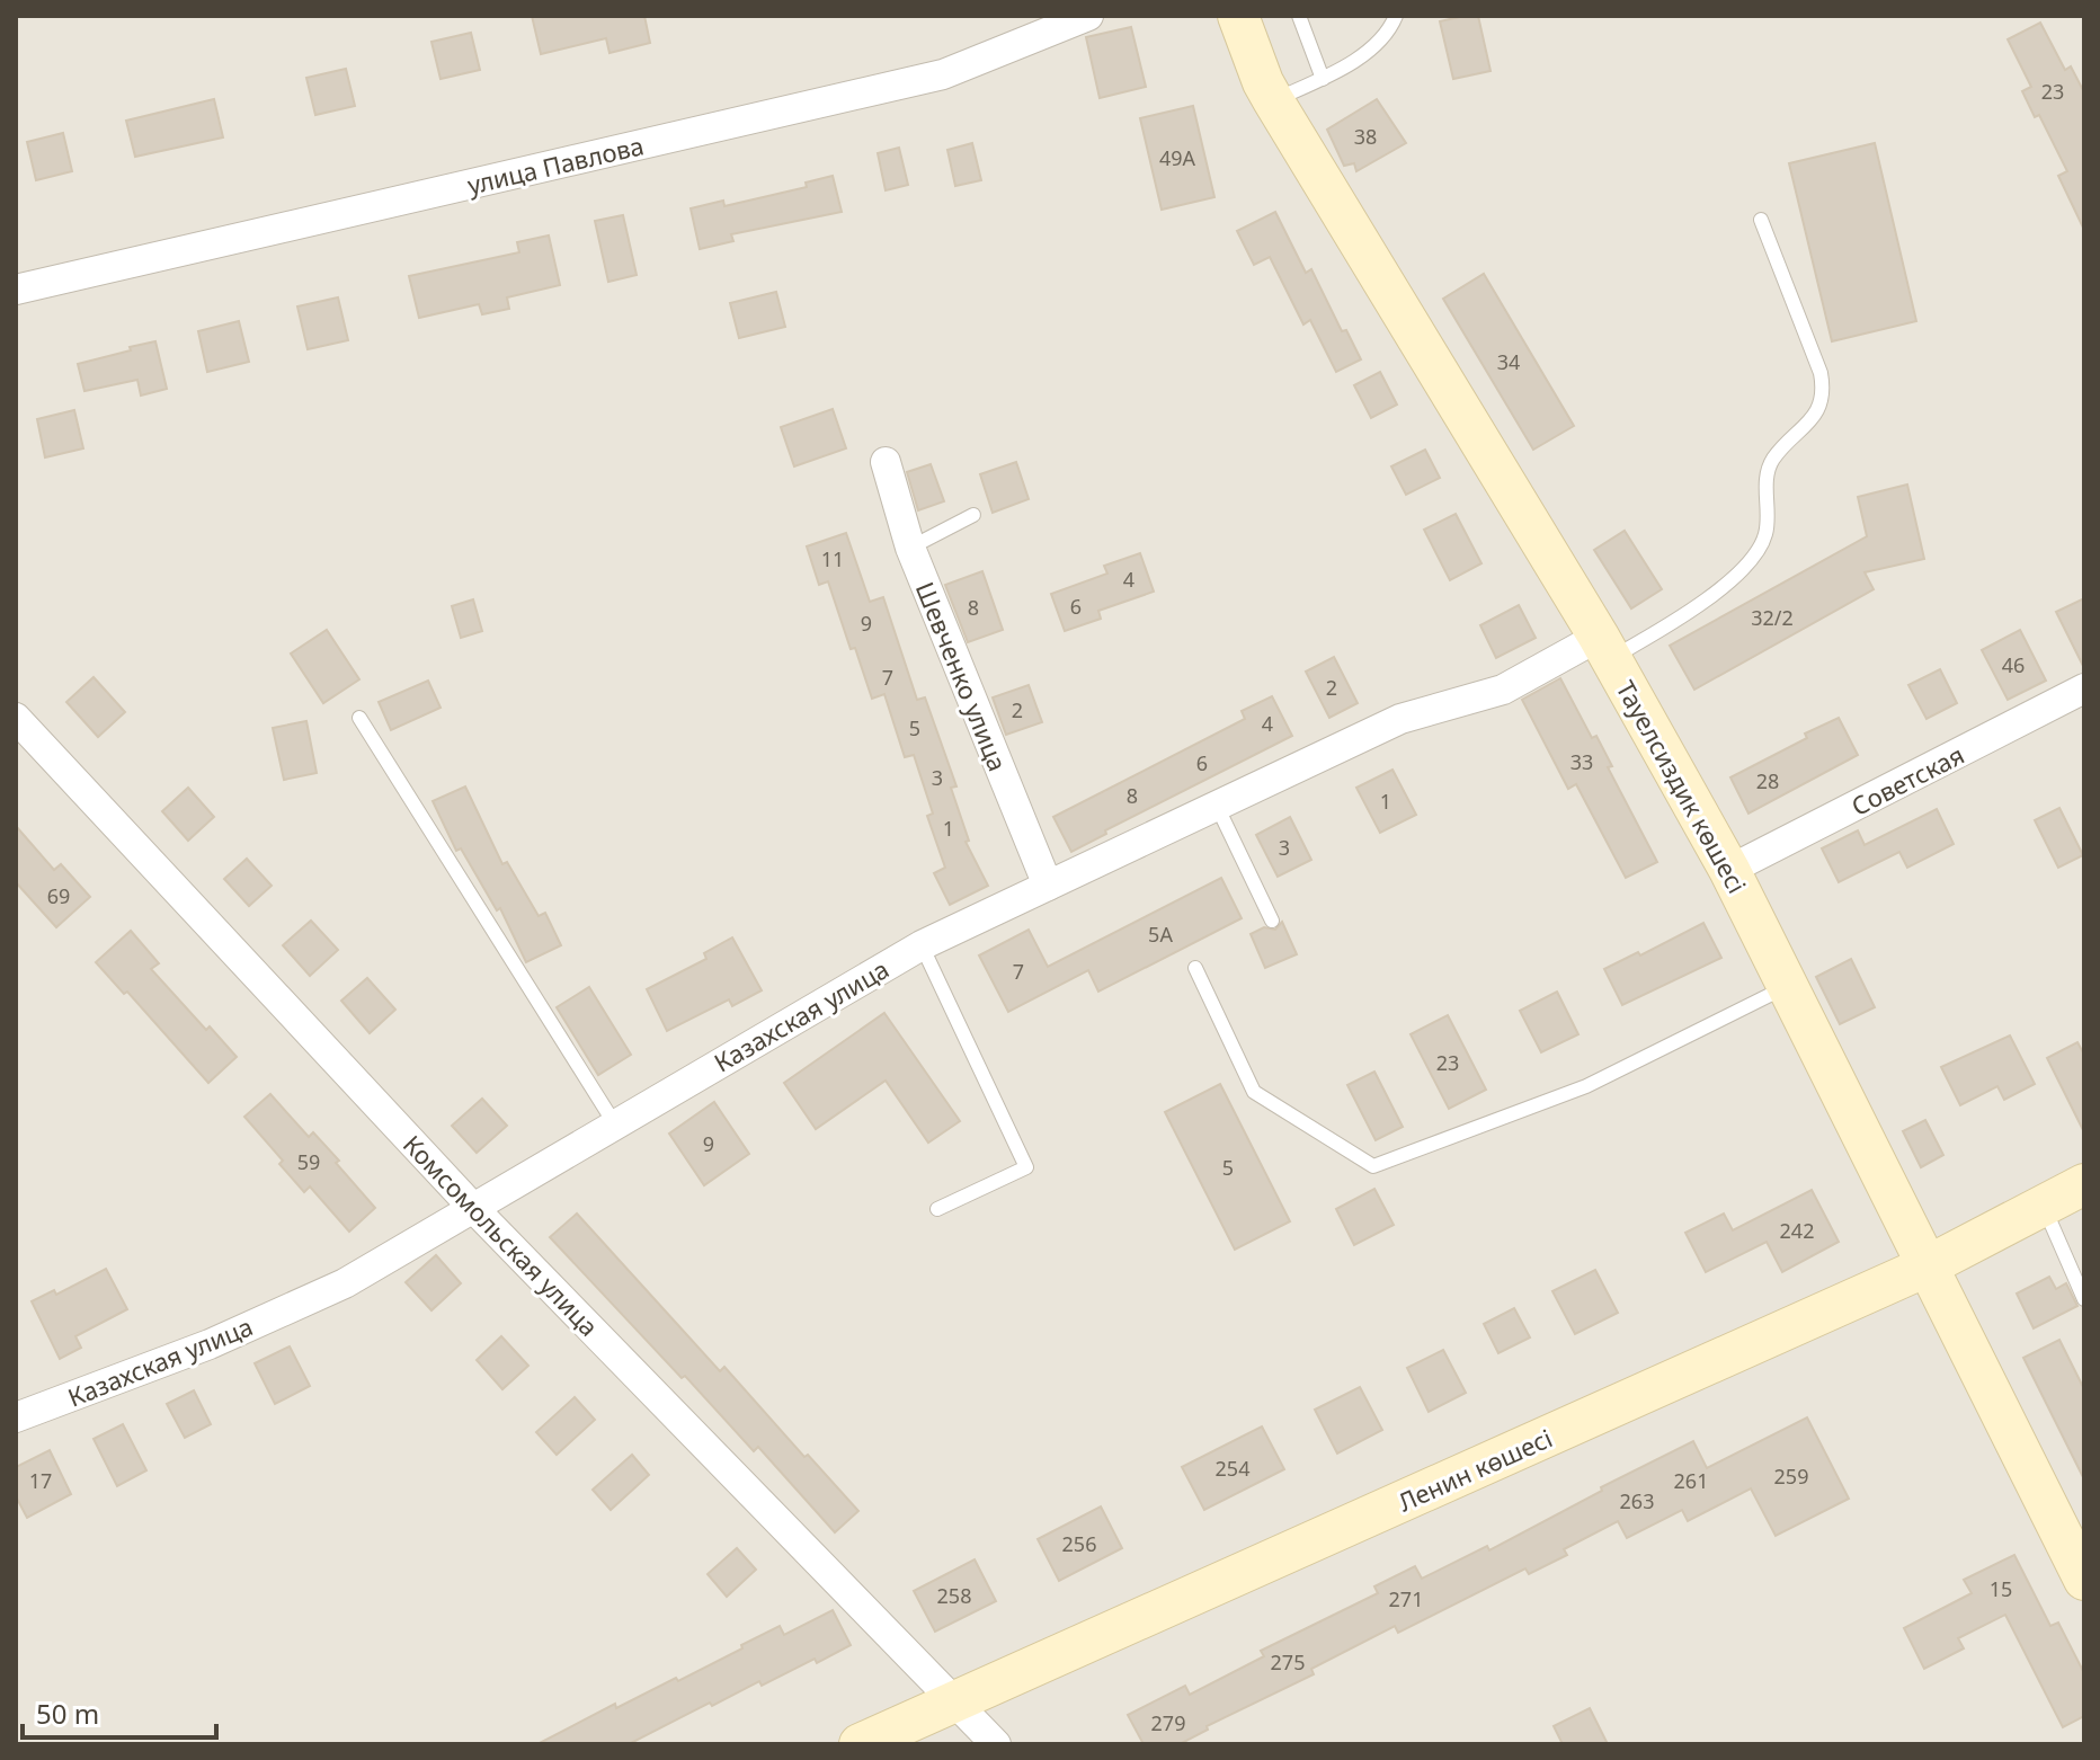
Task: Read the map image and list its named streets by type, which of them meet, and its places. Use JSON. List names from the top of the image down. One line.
{"streets":{"street":["улица Павлова","Шевченко улица","Советская","Тауелсиздик көшесі","Казахская улица","Комсомольская улица","Ленин көшесі"]},"crossings":[["Шевченко улица","Казахская улица"],["Советская","Тауелсиздик көшесі"],["Тауелсиздик көшесі","Казахская улица"],["Тауелсиздик көшесі","Ленин көшесі"],["Казахская улица","Комсомольская улица"],["Комсомольская улица","Ленин көшесі"]],"house_numbers":["23","38","49А","34","11","4","6","8","32/2","9","46","7","2","2","4","5","33","6","3","28","8","1","1","3","69","5А","7","23","9","59","5","242","254","259","17","261","263","256","15","258","271","275","279"],"scale_bar":"50 m"}
